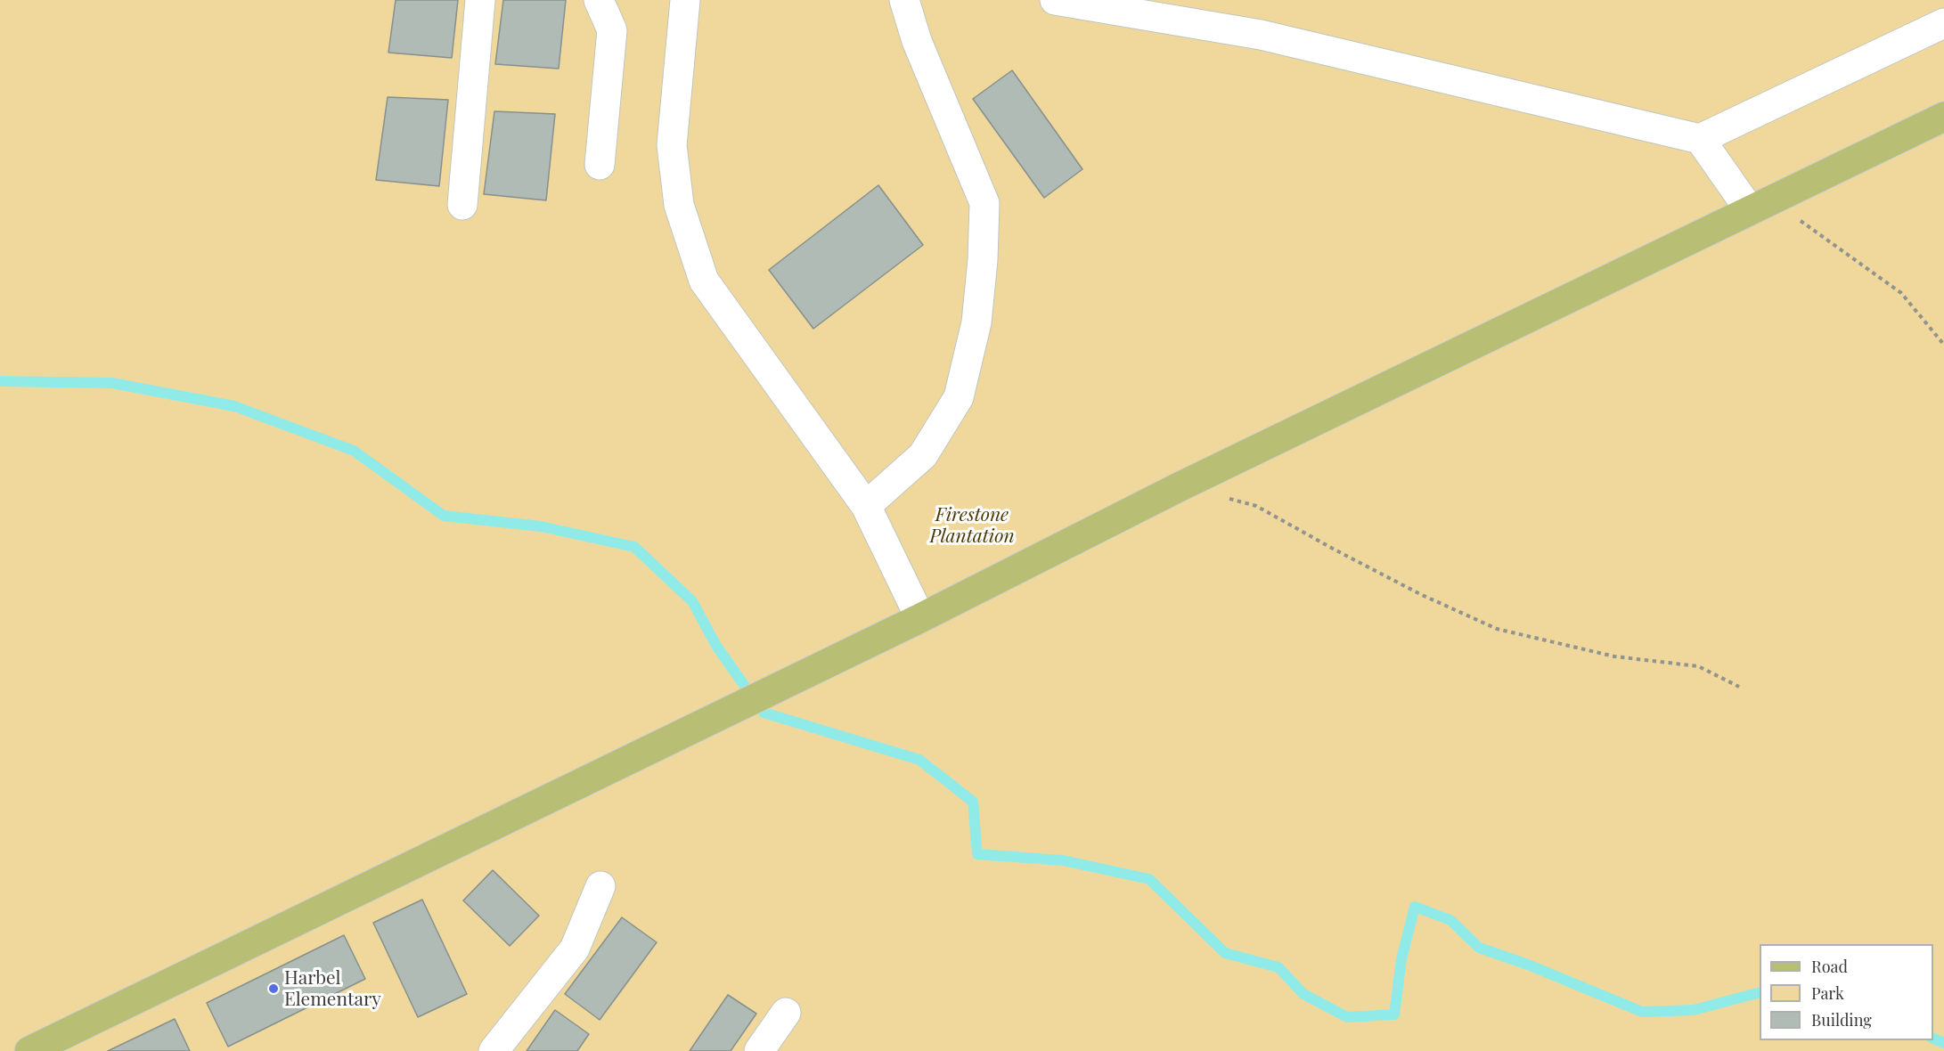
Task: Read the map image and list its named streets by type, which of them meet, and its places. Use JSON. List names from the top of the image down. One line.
{"parks":["Firestone Plantation"],"places":["Harbel Elementary"],"legend":["Road","Park","Building"]}
